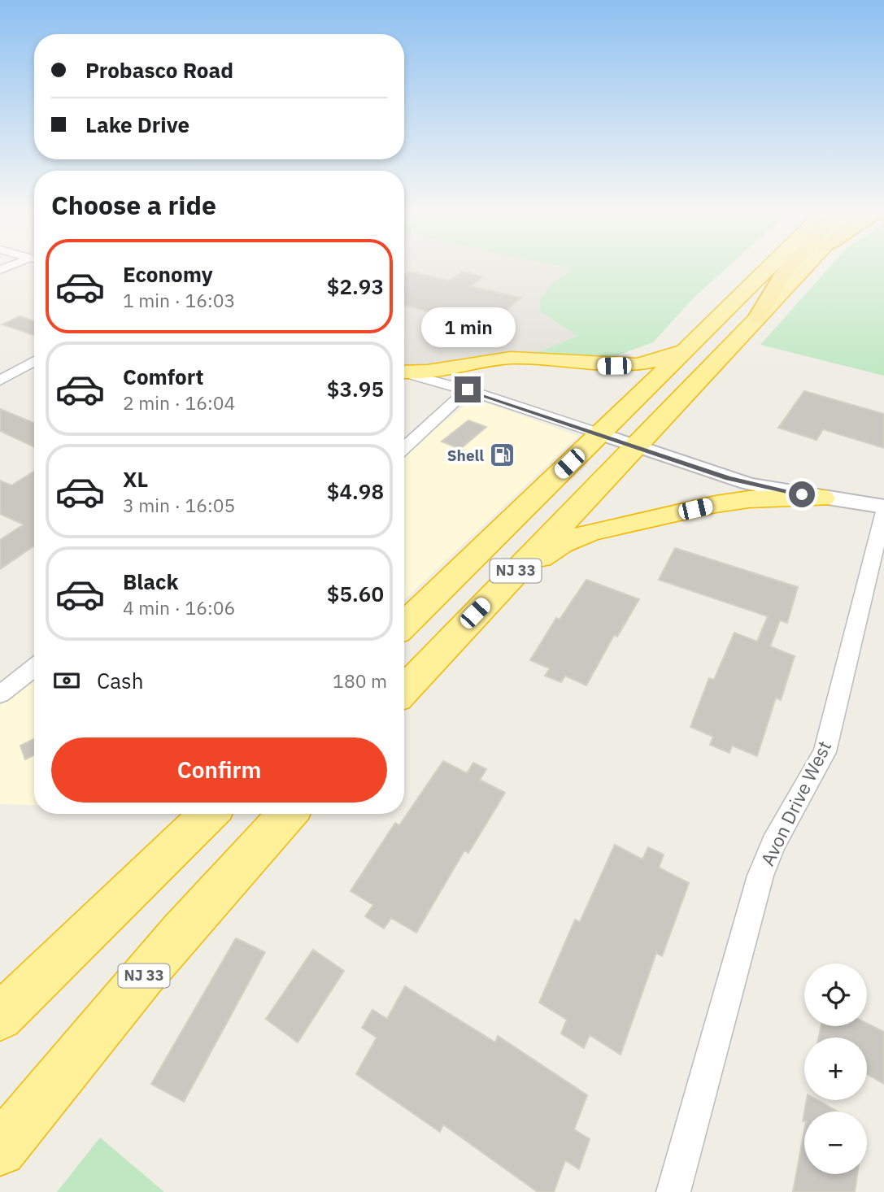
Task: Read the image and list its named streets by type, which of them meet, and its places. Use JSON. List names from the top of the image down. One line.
{"streets":{"highway":["NJ 33"],"street":["Avon Drive West"]},"places":{"fuel station":["Shell"]},"page":{"banner":["Probasco Road","Lake Drive"],"heading":"Choose a ride","list":[{"name":"Economy","note":"1 min · 16:03","value":"$2.93"},{"name":"Comfort","note":"2 min · 16:04","value":"$3.95"},{"name":"XL","note":"3 min · 16:05","value":"$4.98"},{"name":"Black","note":"4 min · 16:06","value":"$5.60"}],"bubble":"1 min","pay":["Cash","180 m"],"buttons":"Confirm","map_buttons":["+","−"]}}
